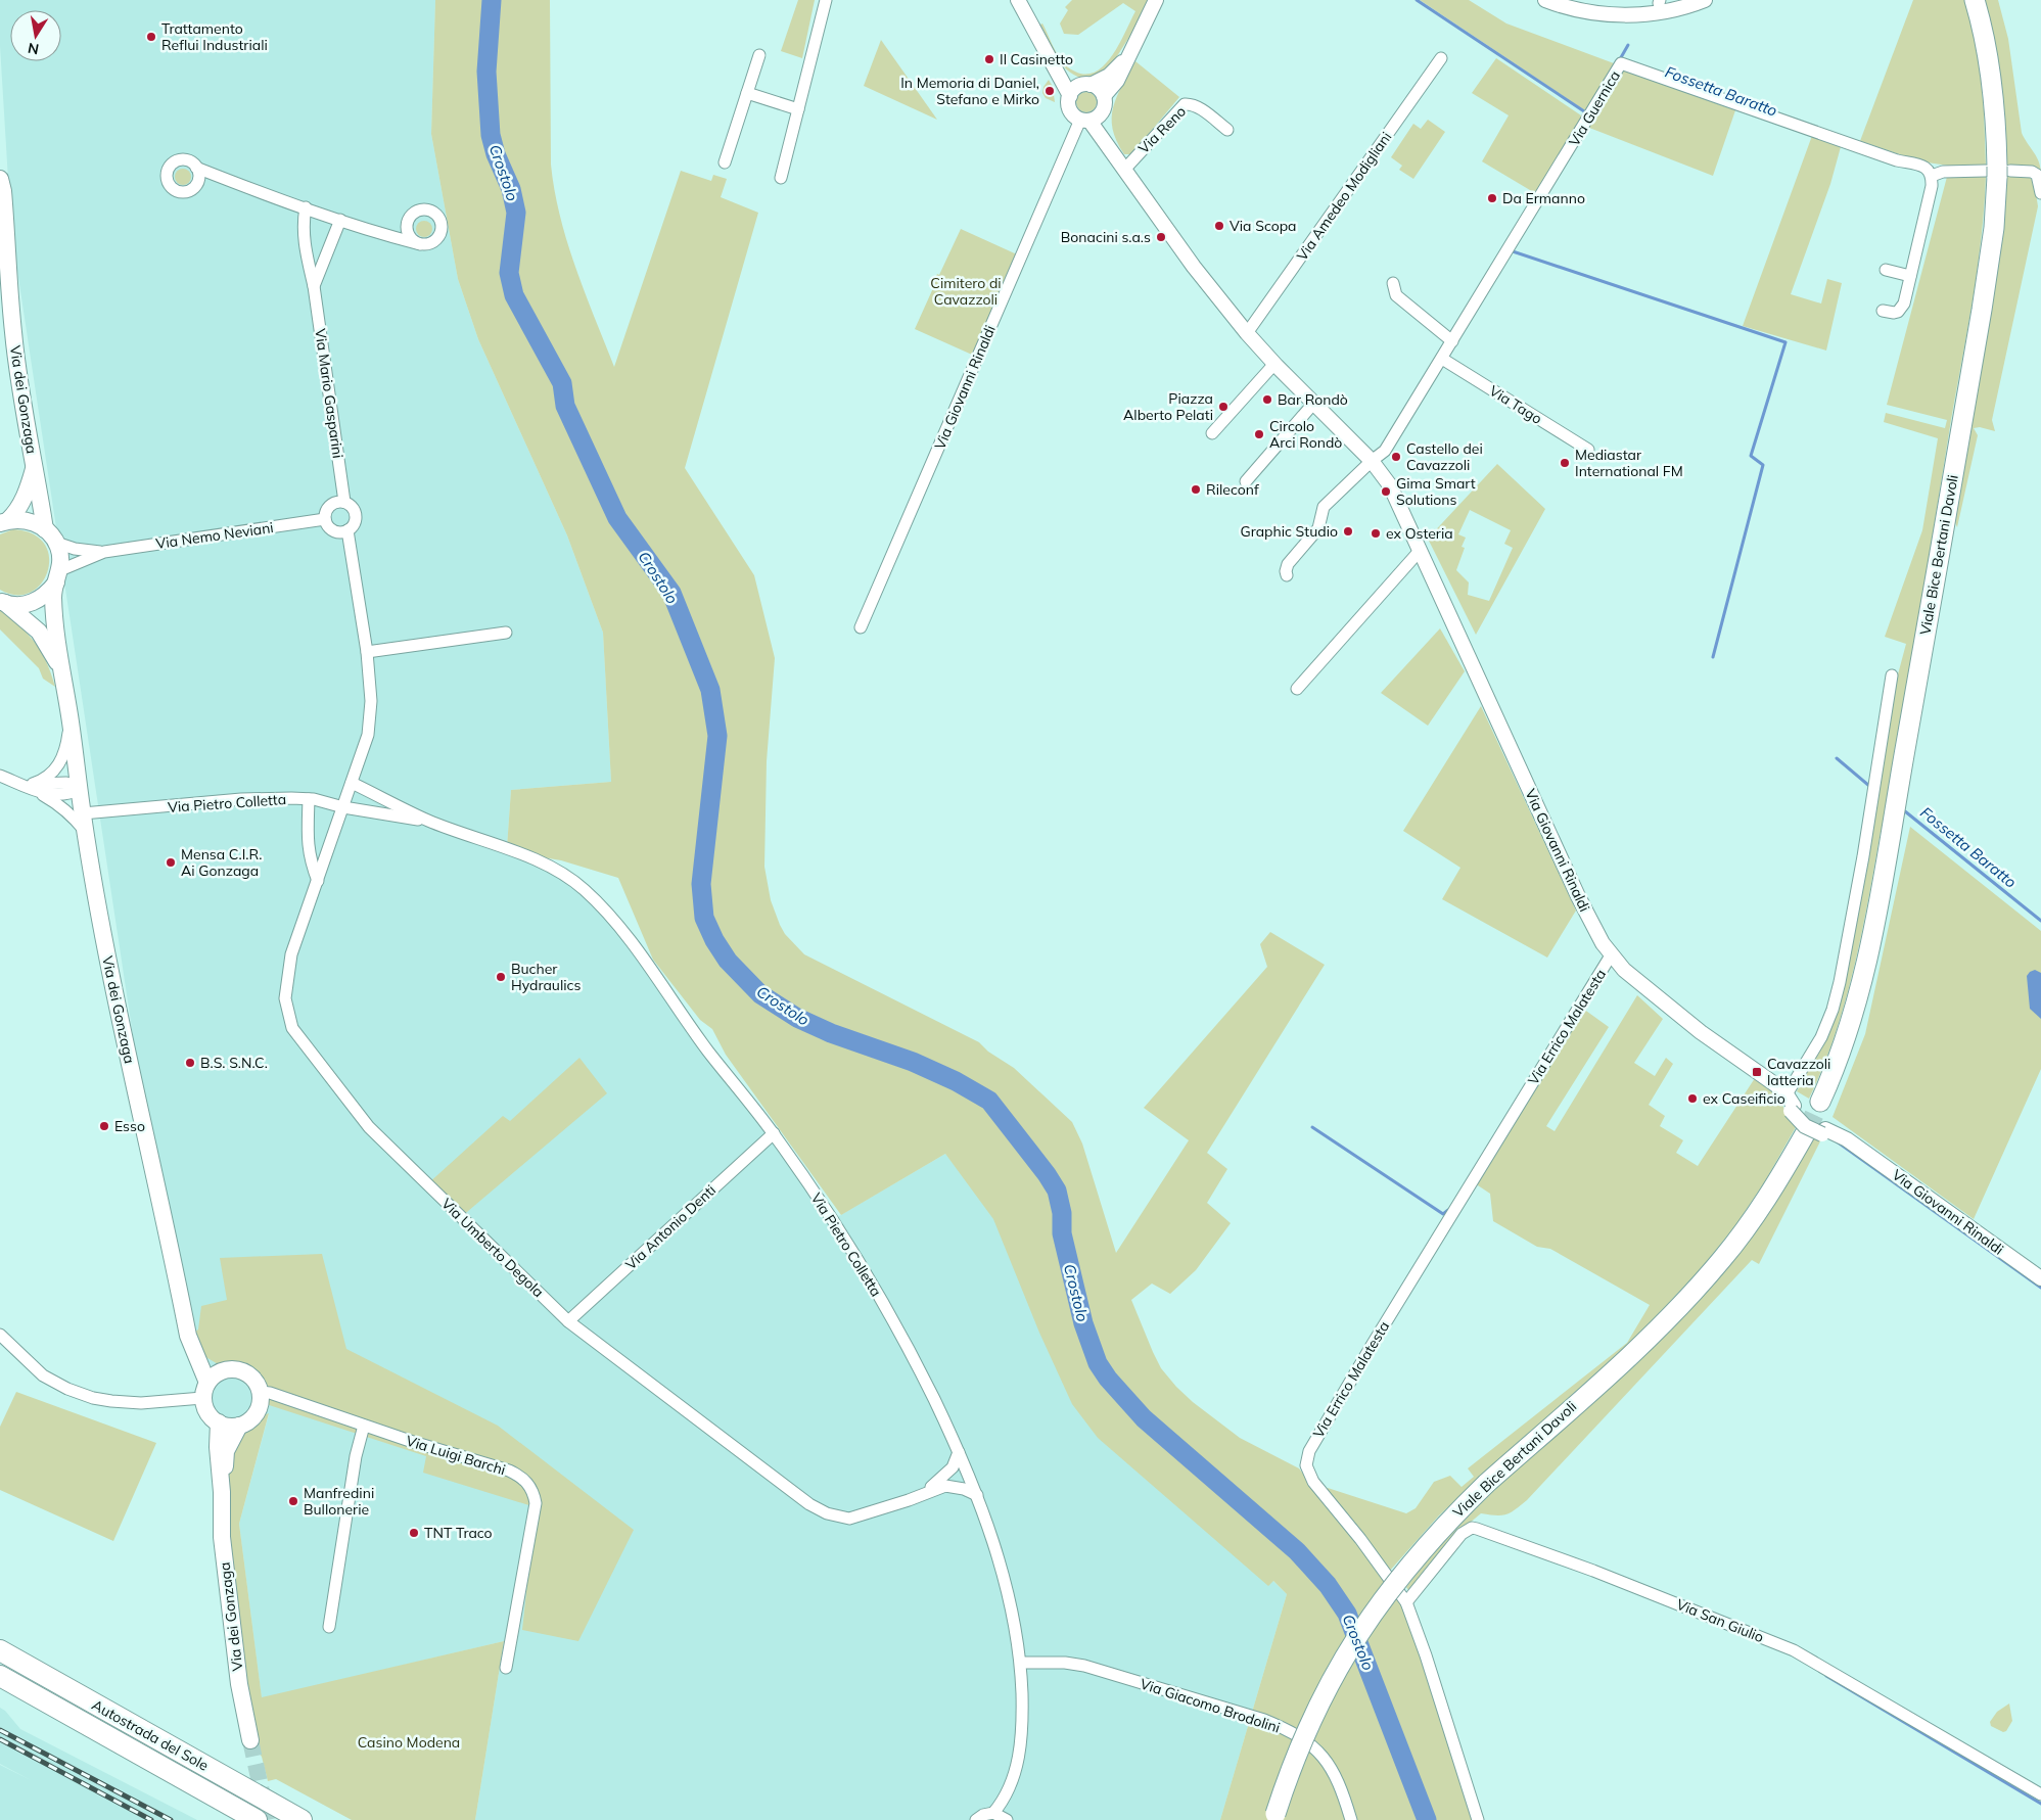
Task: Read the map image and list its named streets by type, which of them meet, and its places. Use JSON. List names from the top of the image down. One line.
{"streets":{"highway":["Viale Bice Bertani Davoli","Autostrada del Sole"],"main road":["Via dei Gonzaga"],"street":["Via Guernica","Via Reno","Via Amedeo Modigliani","Via Giovanni Rinaldi","Via Mario Gasparini","Via Tago","Via Nemo Neviani","Via Pietro Colletta","Via Errico Malatesta","Via Antonio Denti","Via Umberto Degola","Via Luigi Barchi","Via San Giulio","Via Giacomo Brodolini"]},"crossings":[["Via Guernica","Via Giovanni Rinaldi"],["Via Guernica","Via Tago"],["Via Reno","Via Giovanni Rinaldi"],["Via Amedeo Modigliani","Via Giovanni Rinaldi"],["Via Giovanni Rinaldi","Viale Bice Bertani Davoli"],["Via Giovanni Rinaldi","Via Errico Malatesta"],["Via Mario Gasparini","Via Nemo Neviani"],["Via dei Gonzaga","Via Nemo Neviani"],["Via dei Gonzaga","Via Pietro Colletta"],["Via dei Gonzaga","Via Luigi Barchi"],["Via Pietro Colletta","Via Antonio Denti"],["Via Pietro Colletta","Via Umberto Degola"],["Via Pietro Colletta","Via Giacomo Brodolini"],["Via Errico Malatesta","Via San Giulio"],["Via Antonio Denti","Via Umberto Degola"]],"water":["Fossetta Baratto","Crostolo"],"parks":["Cimitero di Cavazzoli","Casino Modena"],"places":{"other":["Trattamento Reflui Industriali","Il Casinetto","In Memoria di Daniel, Stefano e Mirko","Da Ermanno","Via Scopa","Bonacini s.a.s","Bar Rondò","Piazza Alberto Pelati","Circolo Arci Rondò","Castello dei Cavazzoli","Mediastar International FM","Rileconf","Gima Smart Solutions","Graphic Studio","ex Osteria","Mensa C.I.R. Ai Gonzaga","Bucher Hydraulics","B.S. S.N.C.","ex Caseificio","Esso","Manfredini Bullonerie","TNT Traco"],"transit":["Cavazzoli latteria"]},"north":"bottom"}
